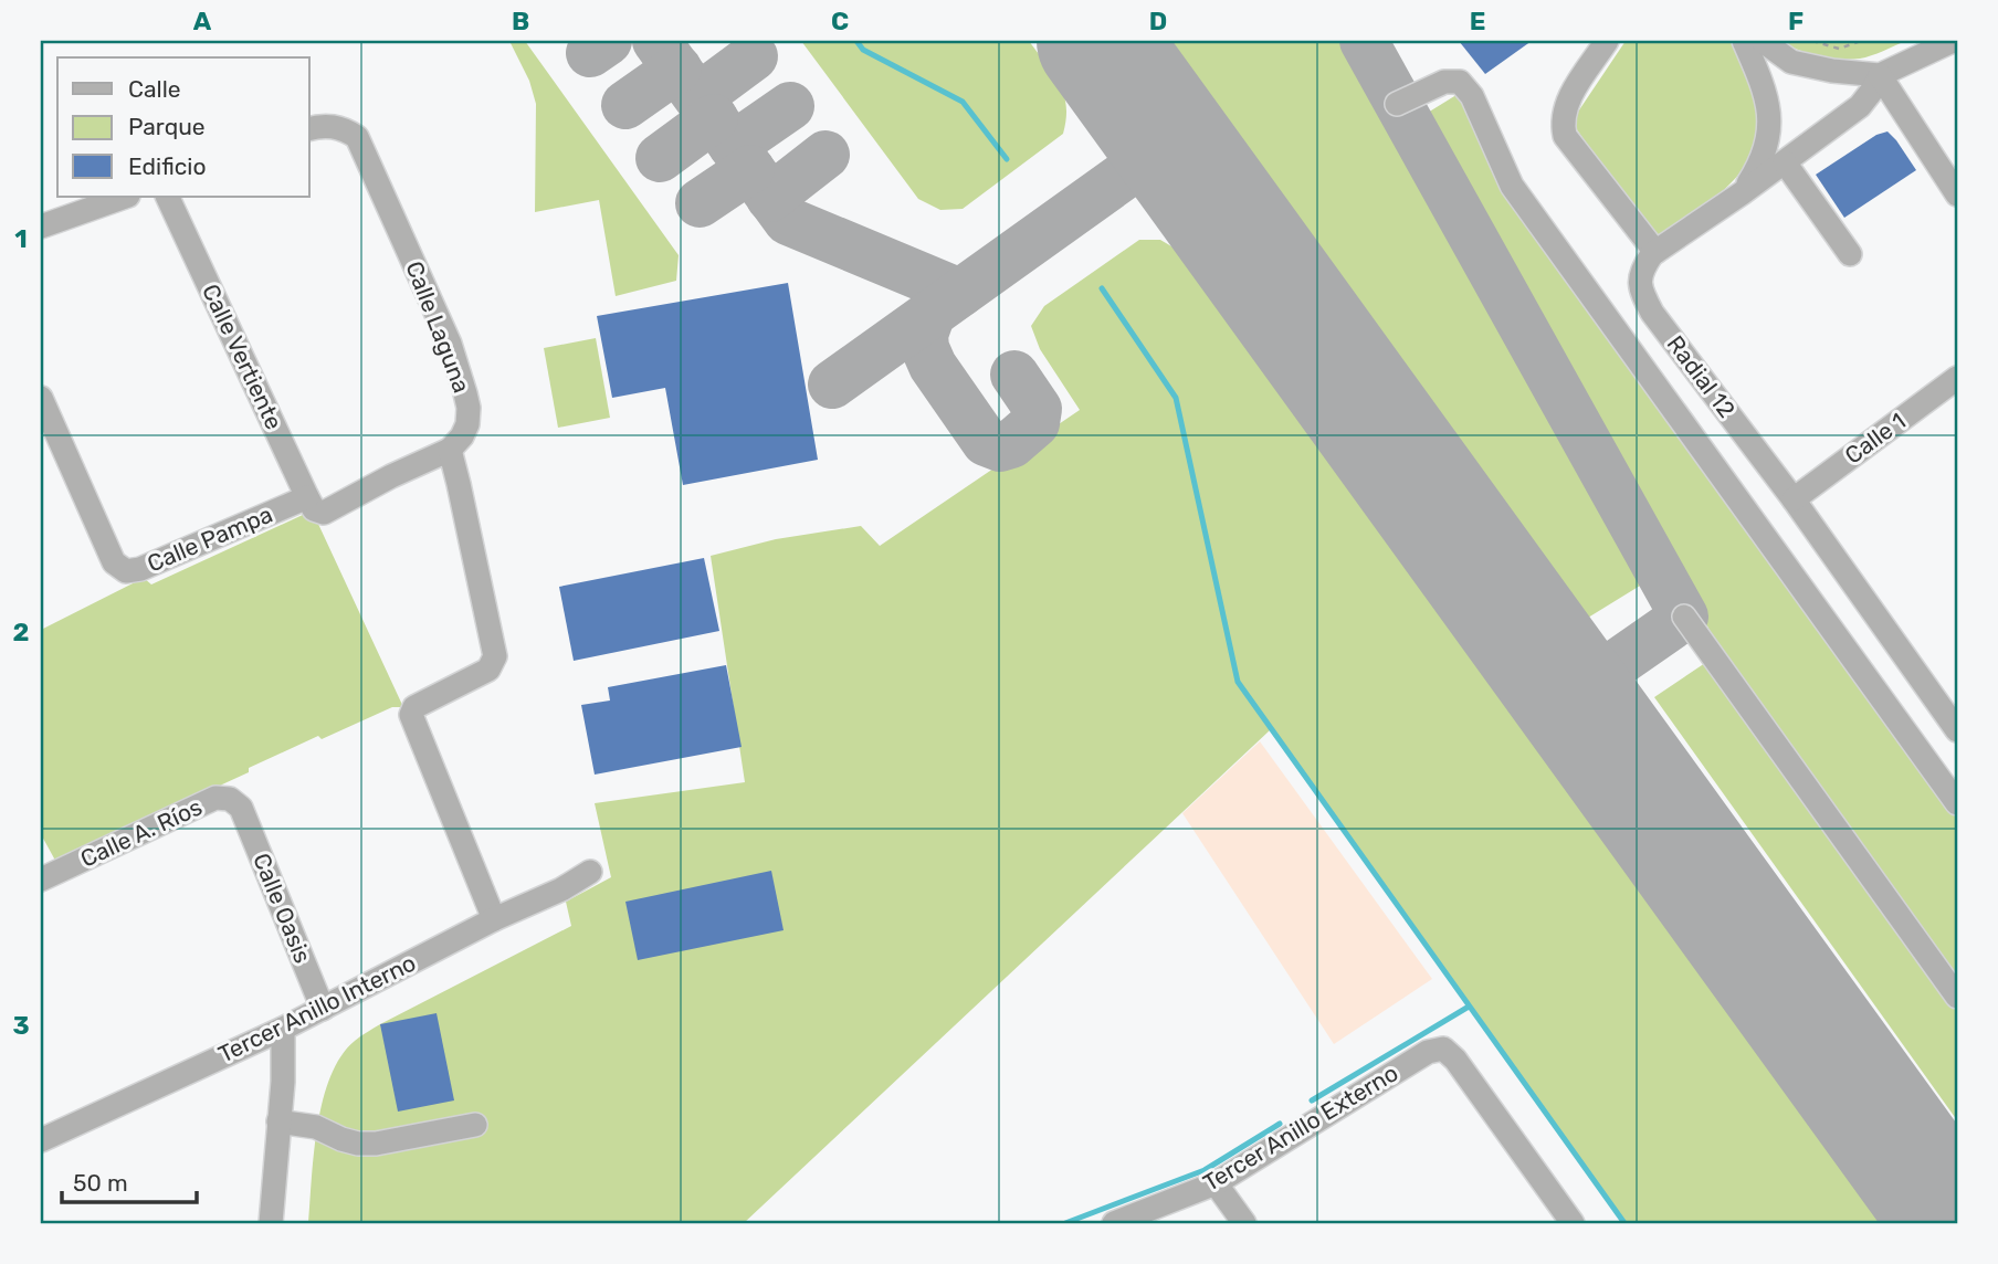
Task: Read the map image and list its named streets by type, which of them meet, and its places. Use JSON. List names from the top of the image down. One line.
{"streets":{"street":["Calle Laguna","Calle Vertiente","Radial 12","Calle 1","Calle Pampa","Calle A. Ríos","Calle Oasis","Tercer Anillo Interno","Tercer Anillo Externo"]},"crossings":[["Calle Laguna","Calle Pampa"],["Calle Vertiente","Calle Pampa"],["Radial 12","Calle 1"],["Calle A. Ríos","Calle Oasis"],["Calle Oasis","Tercer Anillo Interno"]],"legend":["Calle","Parque","Edificio"],"scale_bar":"50 m","grid":{"columns":["A","B","C","D","E","F"],"rows":["1","2","3"]}}
